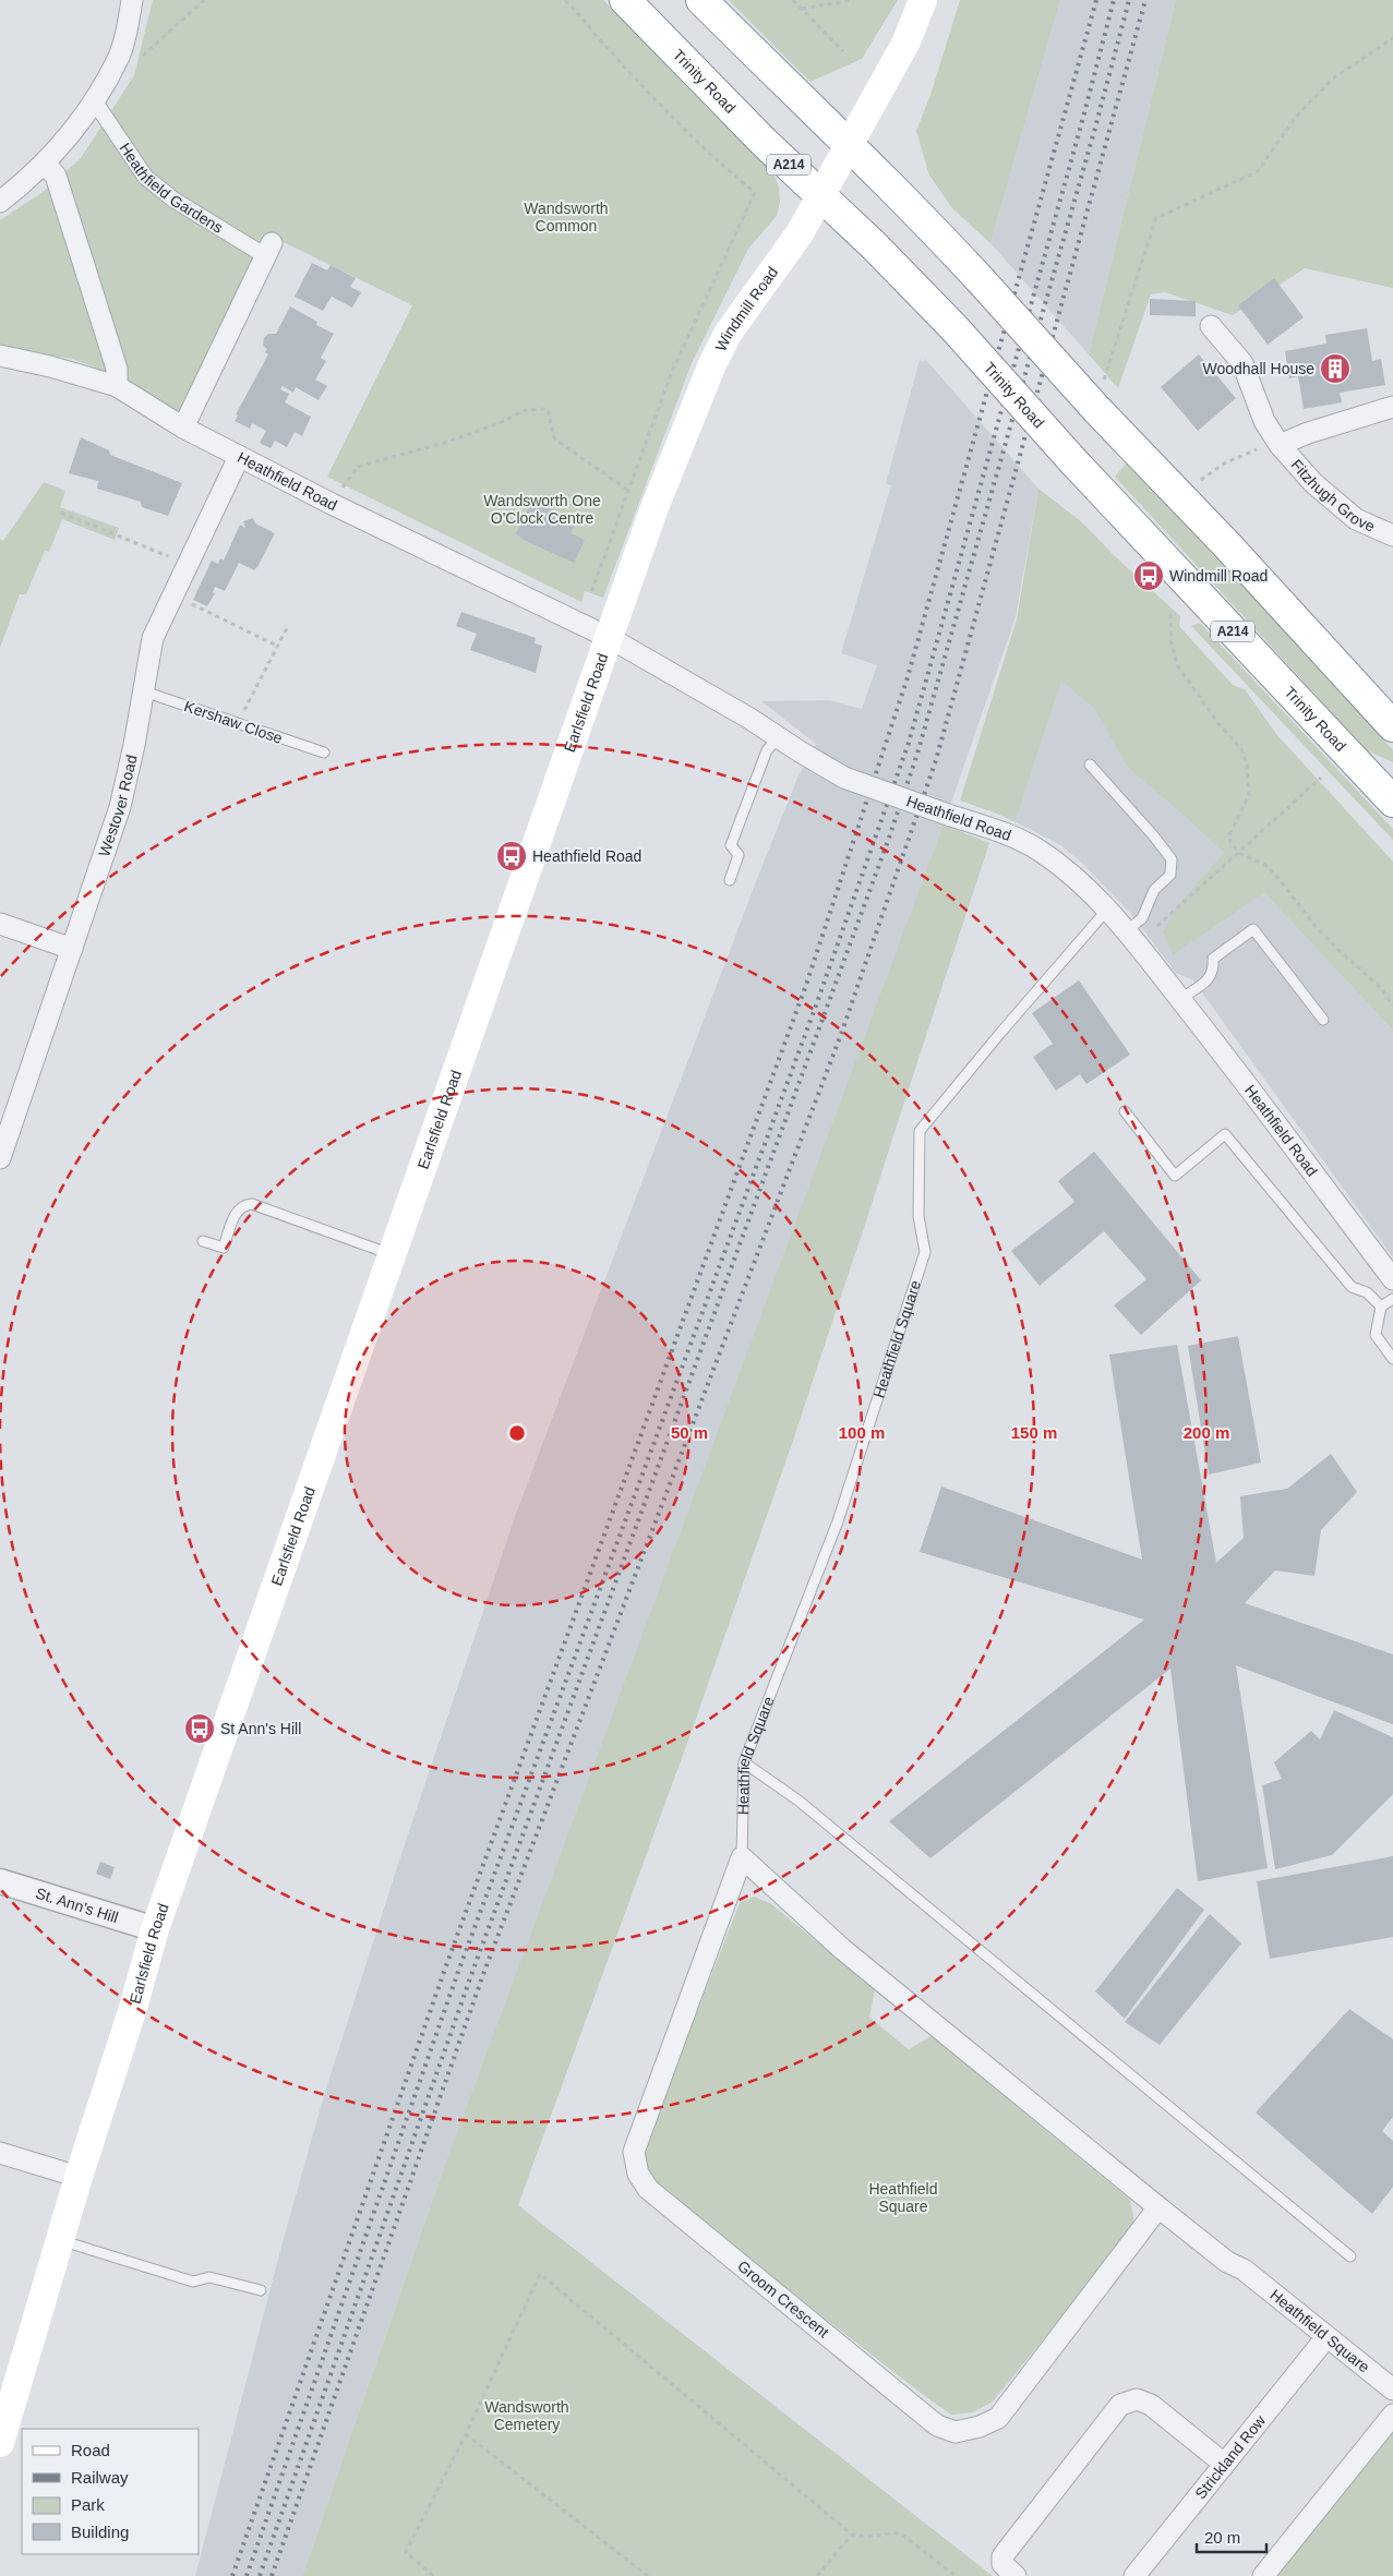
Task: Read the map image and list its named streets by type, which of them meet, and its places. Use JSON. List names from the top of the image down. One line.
{"streets":{"highway":["Trinity Road","A214"],"main road":["Windmill Road","Earlsfield Road"],"street":["Heathfield Gardens","Heathfield Road","Fitzhugh Grove","Westover Road","Heathfield Square","St. Ann's Hill","Groom Crescent","Strickland Row"],"lane":["Kershaw Close"]},"crossings":[["Trinity Road","Windmill Road"],["Heathfield Gardens","Heathfield Road"],["Windmill Road","Heathfield Road"],["Windmill Road","Earlsfield Road"],["Heathfield Road","Earlsfield Road"],["Heathfield Road","Westover Road"],["Heathfield Road","Heathfield Square"],["Earlsfield Road","St. Ann's Hill"],["Kershaw Close","Westover Road"],["Heathfield Square","Groom Crescent"],["Heathfield Square","Strickland Row"]],"parks":["Wandsworth Common","Wandsworth One O'Clock Centre","Heathfield Square","Wandsworth Cemetery"],"places":{"building":["Woodhall House"],"bus stop":["Windmill Road","Heathfield Road","St Ann's Hill"]},"legend":["Road","Railway","Park","Building"],"scale_bar":"20 m","rings":["50 m","100 m","150 m","200 m"]}
